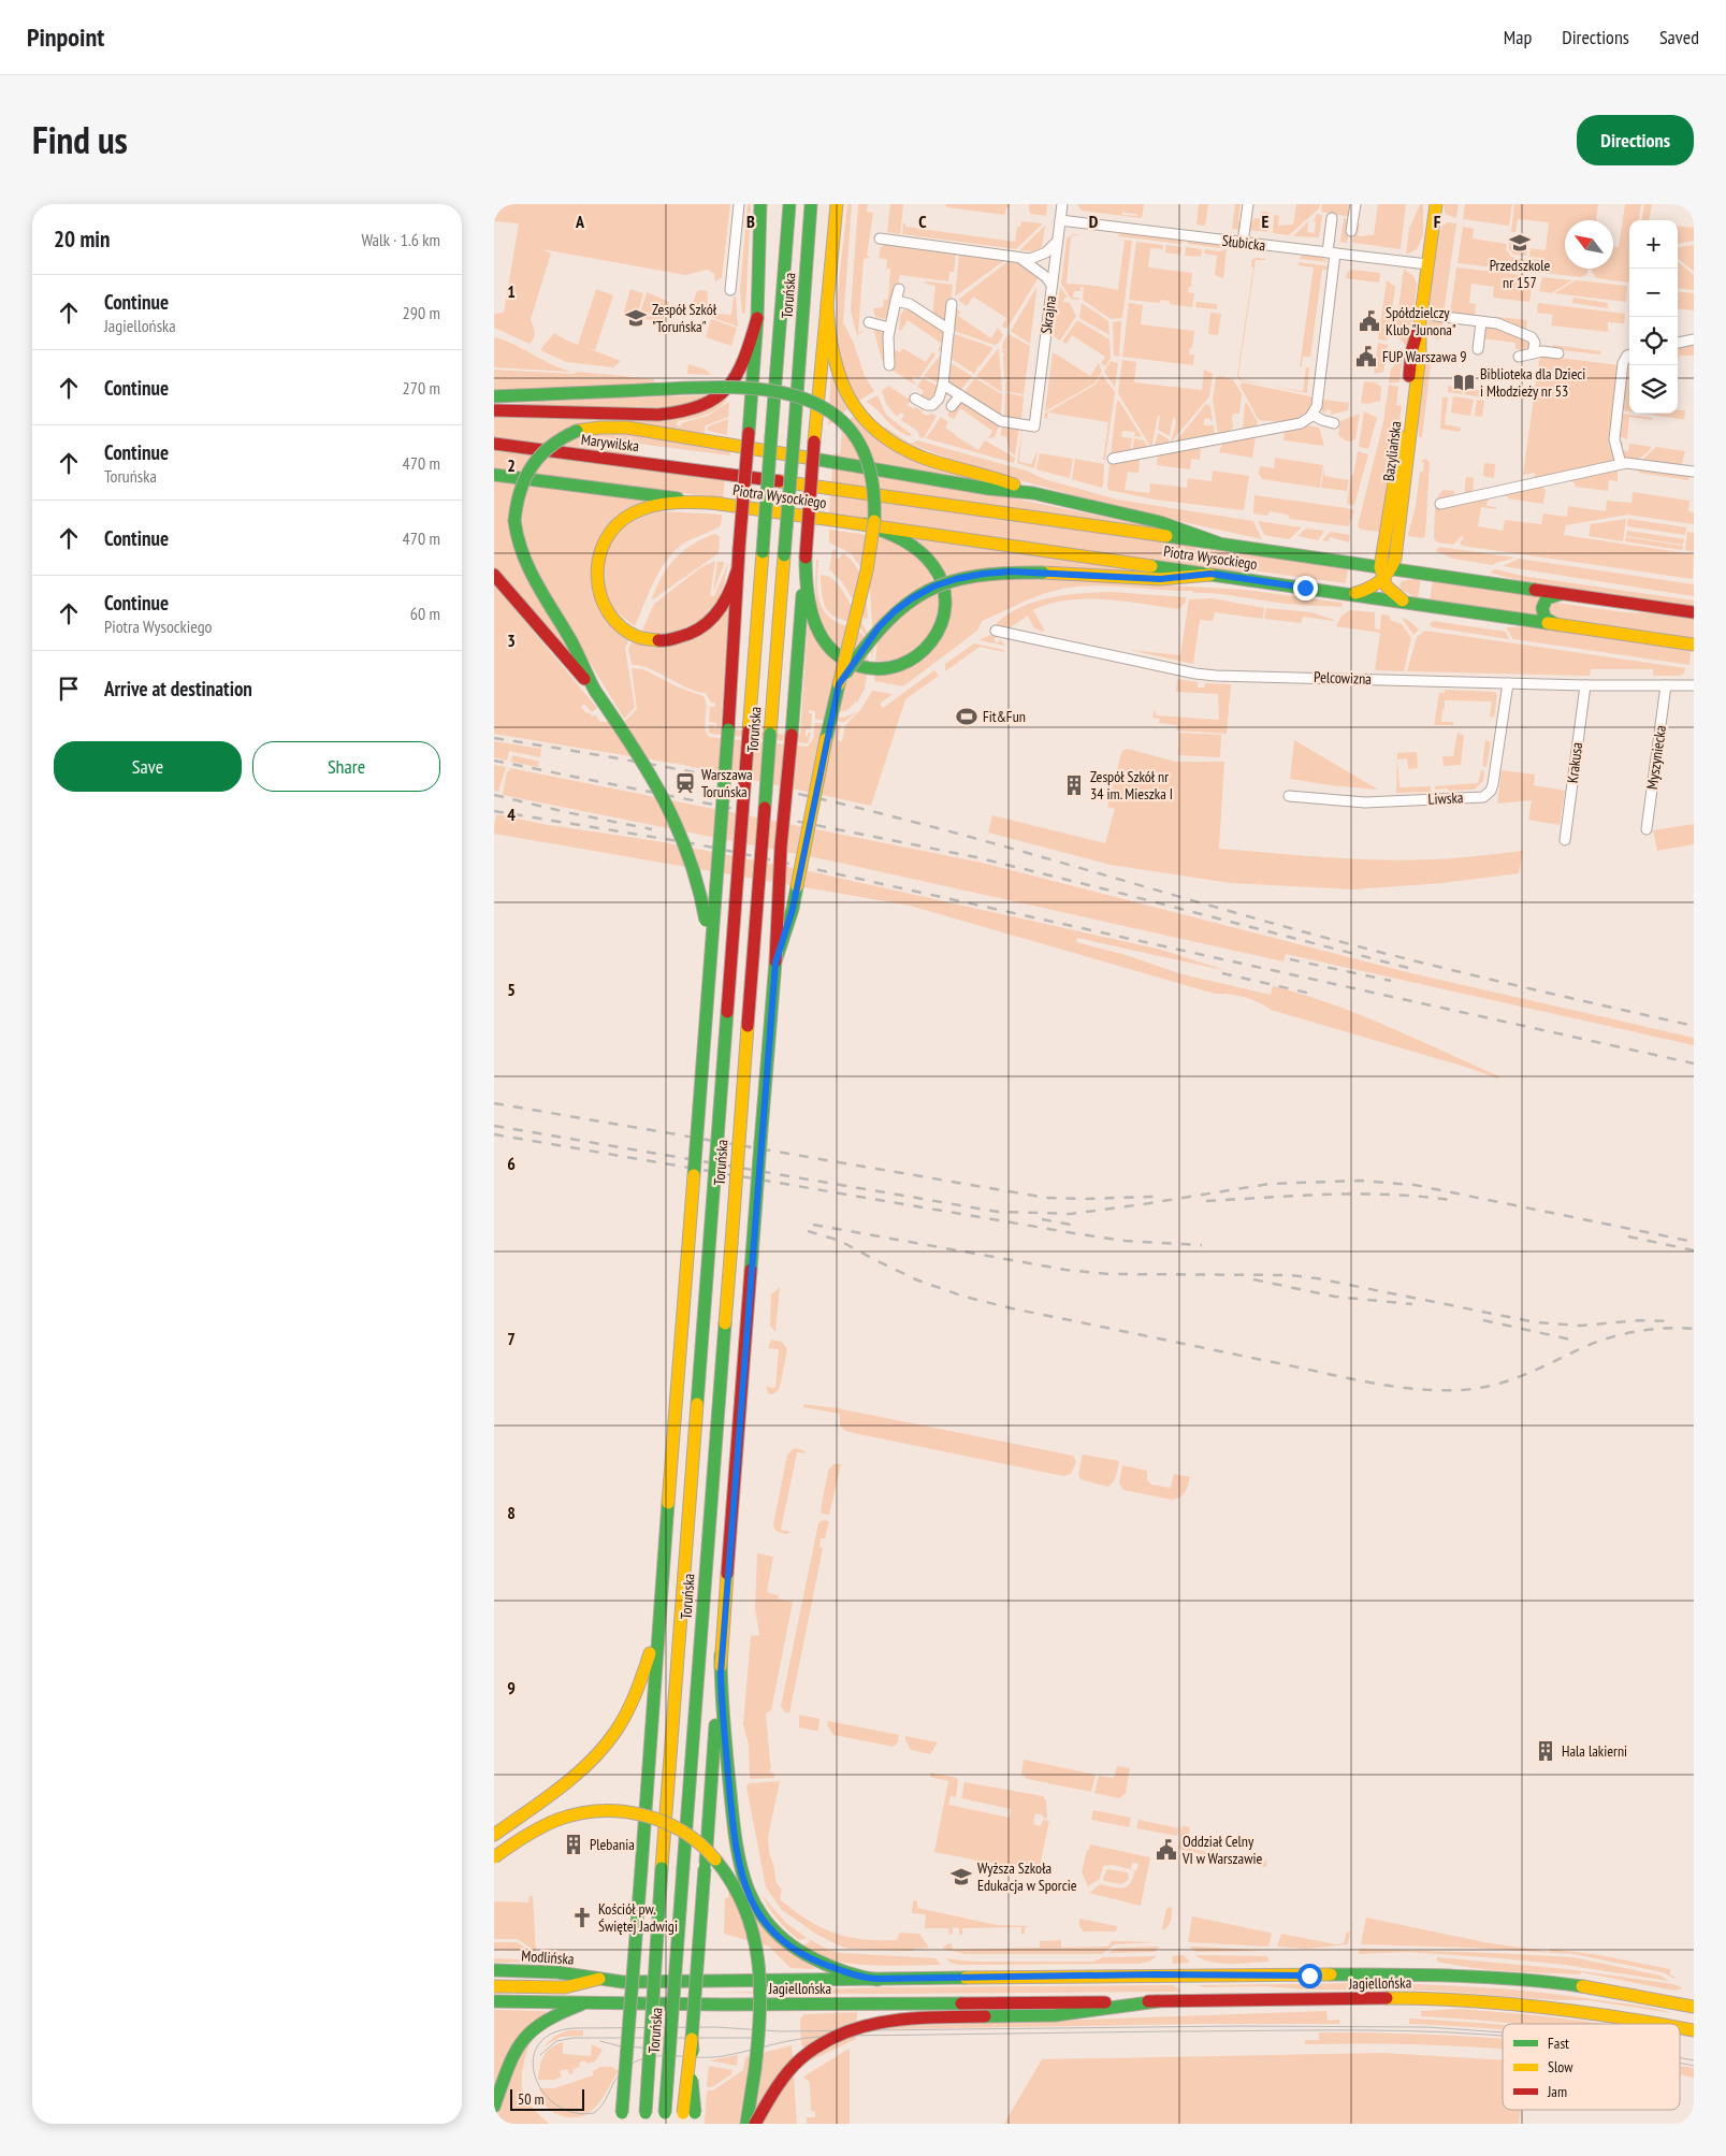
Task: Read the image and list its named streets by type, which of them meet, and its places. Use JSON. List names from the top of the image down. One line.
{"streets":{"main road":["Toruńska","Marywilska","Bazyliańska","Piotra Wysockiego","Modlińska","Jagiellońska"],"street":["Słubicka","Skrajna","Pelcowizna","Myszyniecka","Krakusa","Liwska"]},"crossings":[["Słubicka","Skrajna"],["Słubicka","Bazyliańska"],["Marywilska","Piotra Wysockiego"],["Bazyliańska","Piotra Wysockiego"],["Pelcowizna","Myszyniecka"],["Pelcowizna","Krakusa"],["Pelcowizna","Liwska"],["Modlińska","Jagiellońska"]],"places":{"school or university":["Przedszkole nr 157","Zespół Szkół \"Toruńska\"","Wyższa Szkoła Edukacja w Sporcie"],"public building":["Spółdzielczy Klub \"Junona\"","FUP Warszawa 9","Oddział Celny VI w Warszawie"],"library":["Biblioteka dla Dzieci i Młodzieży nr 53"],"sports":["Fit&Fun"],"station":["Warszawa Toruńska"],"building":["Zespół Szkół nr 34 im. Mieszka I","Hala lakierni","Plebania"],"church":["Kościół pw. Świętej Jadwigi"]},"legend":["Fast","Slow","Jam"],"scale_bar":"50 m","north":"top left","page":{"header":"Pinpoint","nav":["Map","Directions","Saved"],"title":"Find us","buttons":["Directions",["Save","Share"]],"heading":["20 min","Walk · 1.6 km"],"map_buttons":["+","−"],"list":[["Continue","Jagiellońska","290 m"],["Continue","270 m"],["Continue","Toruńska","470 m"],["Continue","470 m"],["Continue","Piotra Wysockiego","60 m"],"Arrive at destination"],"scale":"50 m"},"grid":{"columns":["A","B","C","D","E","F"],"rows":["1","2","3","4","5","6","7","8","9"]}}
